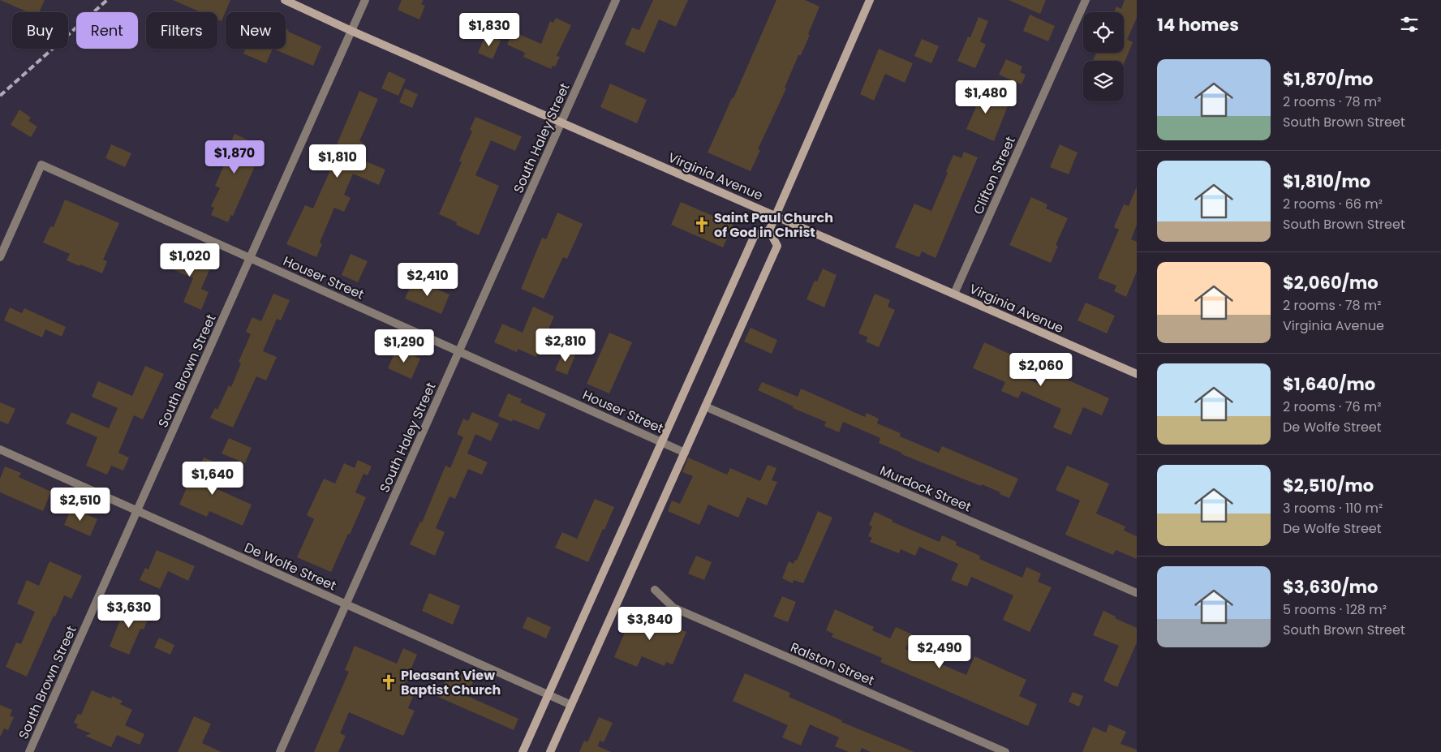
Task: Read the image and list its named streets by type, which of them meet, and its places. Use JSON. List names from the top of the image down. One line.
{"streets":{"street":["South Haley Street","Clifton Street","Virginia Avenue","Houser Street","South Brown Street","Murdock Street","De Wolfe Street","Ralston Street"]},"crossings":[["South Haley Street","Virginia Avenue"],["South Haley Street","Houser Street"],["South Haley Street","De Wolfe Street"],["Clifton Street","Virginia Avenue"],["Virginia Avenue","South Brown Street"],["Houser Street","South Brown Street"],["South Brown Street","De Wolfe Street"]],"places":{"church":["Saint Paul Church of God in Christ","Pleasant View Baptist Church"]},"page":{"heading":"14 homes","chip":["Buy","Rent","Filters","New"],"price":["$1,830","$1,480","$1,870","$1,810","$1,020","$2,410","$2,810","$1,290","$2,060","$1,640","$2,510","$3,630","$3,840","$2,490"],"list":[{"name":"$1,870/mo","note":"2 rooms · 78 m² · South Brown Street"},{"name":"$1,810/mo","note":"2 rooms · 66 m² · South Brown Street"},{"name":"$2,060/mo","note":"2 rooms · 78 m² · Virginia Avenue"},{"name":"$1,640/mo","note":"2 rooms · 76 m² · De Wolfe Street"},{"name":"$2,510/mo","note":"3 rooms · 110 m² · De Wolfe Street"},{"name":"$3,630/mo","note":"5 rooms · 128 m² · South Brown Street"}]}}
